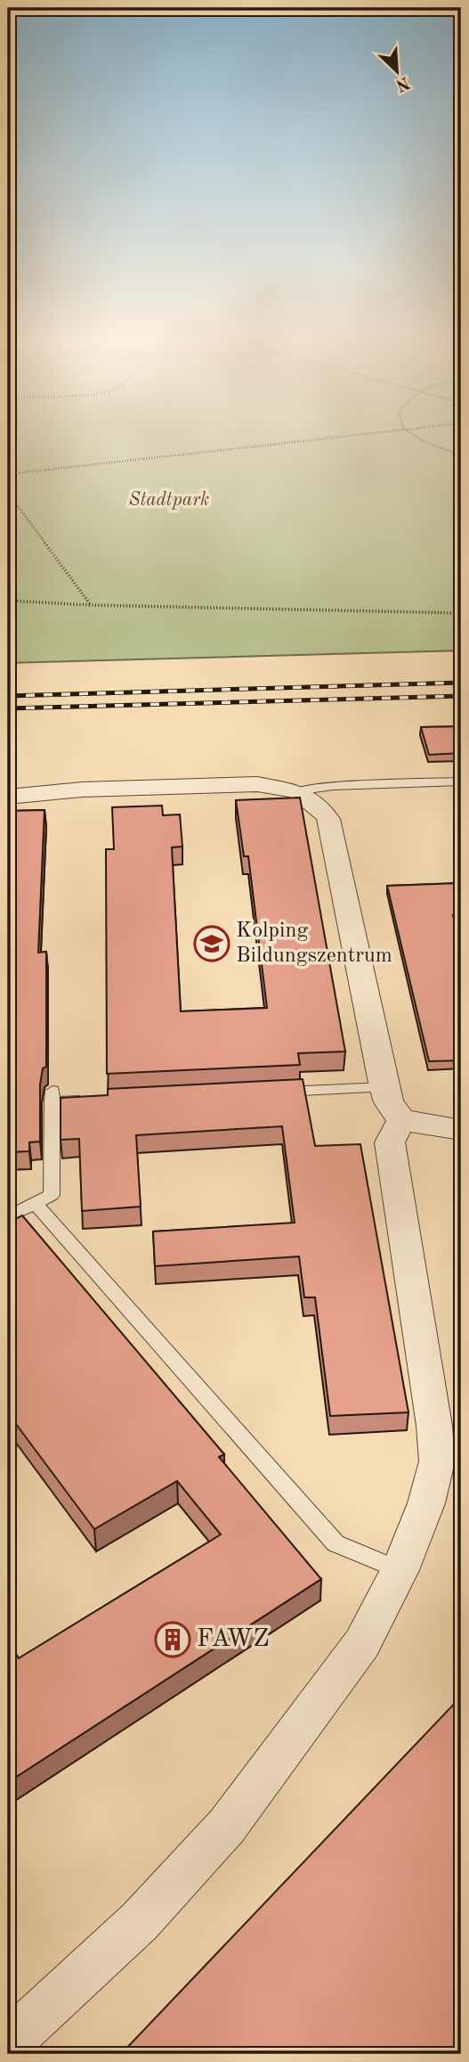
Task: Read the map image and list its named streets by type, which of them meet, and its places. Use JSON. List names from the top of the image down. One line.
{"parks":["Stadtpark"],"places":{"school or university":["Kolping Bildungszentrum"],"building":["FAWZ"]},"north":"bottom right"}
